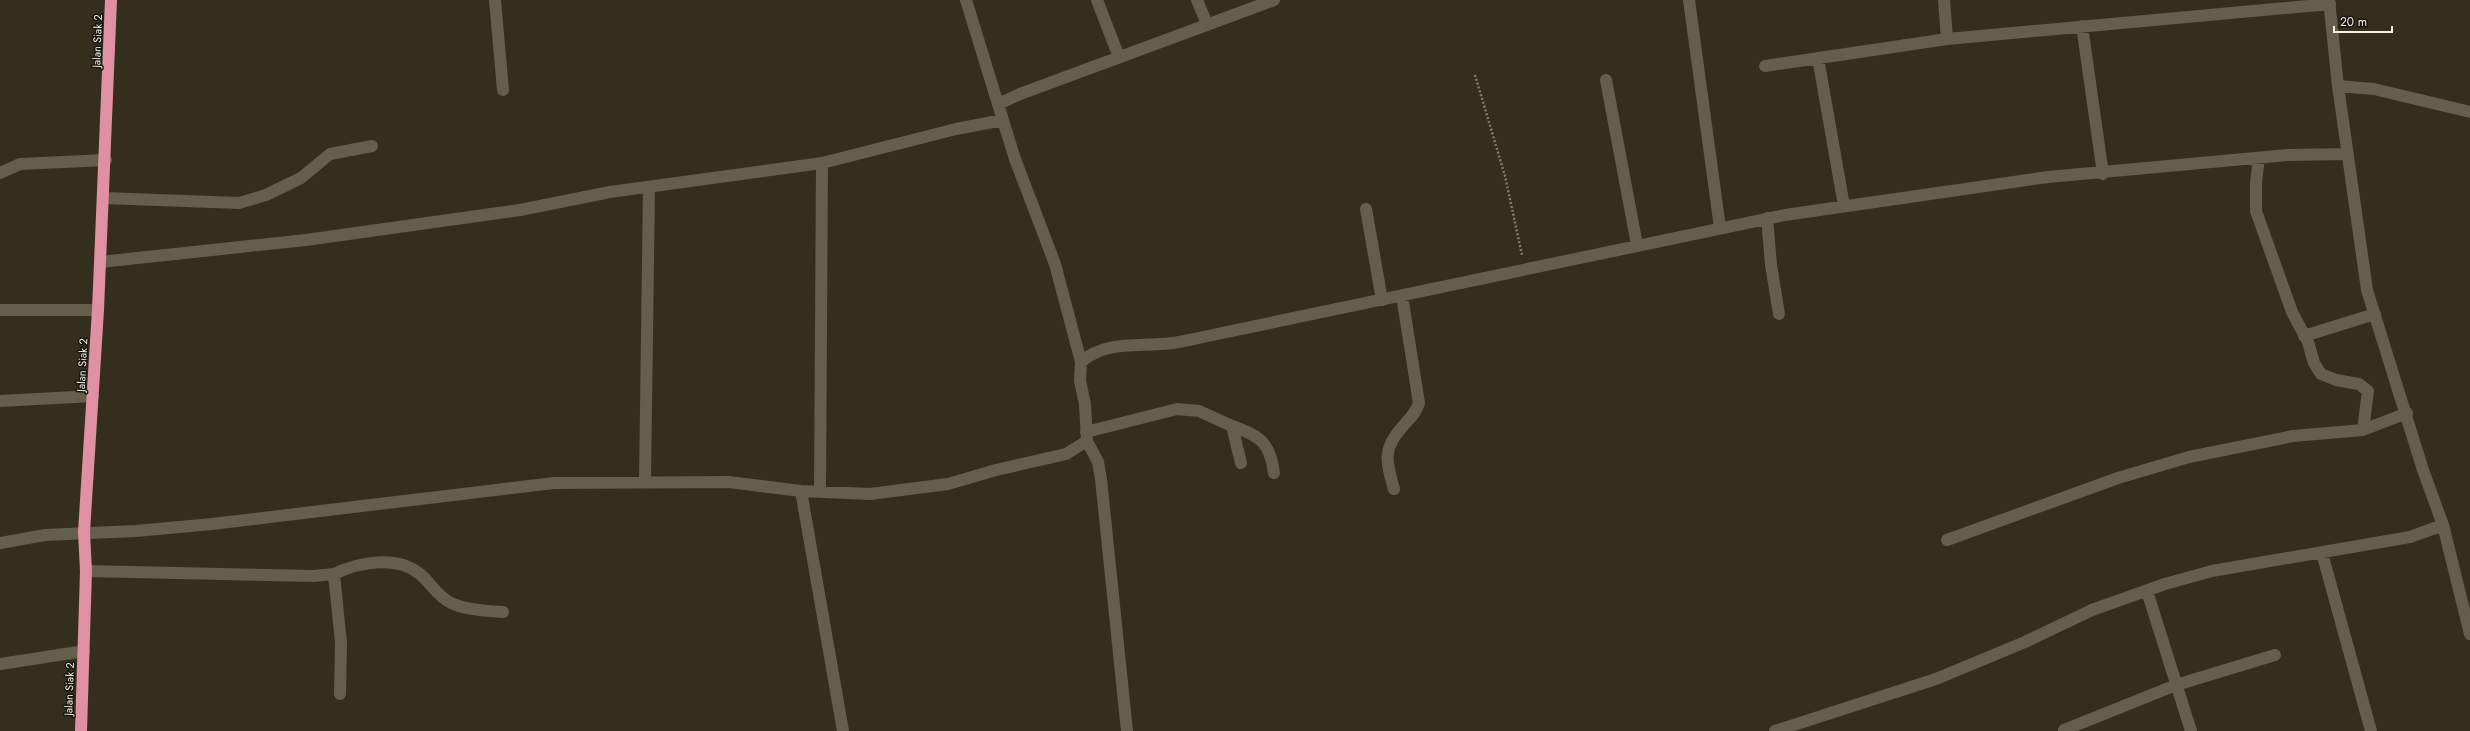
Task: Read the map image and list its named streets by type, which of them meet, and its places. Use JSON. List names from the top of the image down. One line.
{"streets":{"highway":["Jalan Siak 2"]},"scale_bar":"20 m"}
